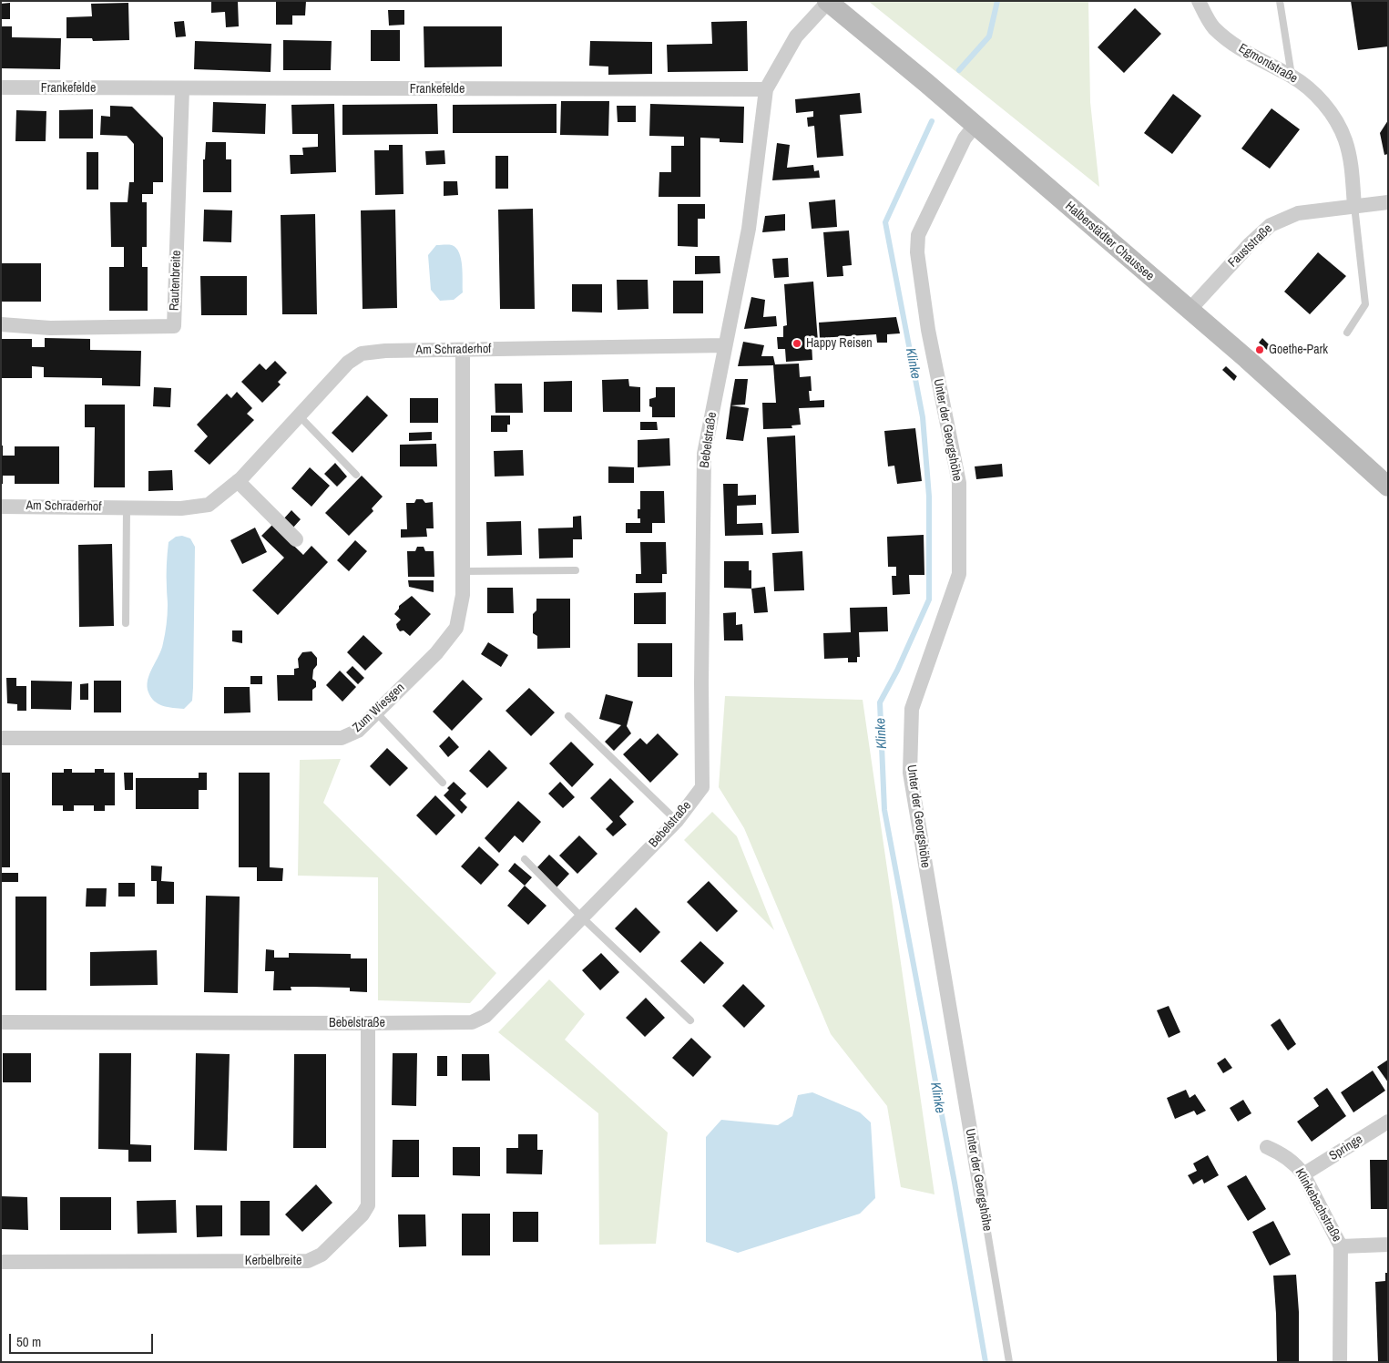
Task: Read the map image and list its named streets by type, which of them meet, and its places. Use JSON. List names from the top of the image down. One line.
{"streets":{"main road":["Halberstädter Chaussee"],"street":["Egmontstraße","Frankefelde","Fauststraße","Rautenbreite","Am Schraderhof","Unter der Georgshöhe","Bebelstraße","Zum Wiesgen","Springe","Klinkebachstraße","Kerbelbreite"]},"crossings":[["Egmontstraße","Fauststraße"],["Frankefelde","Rautenbreite"],["Frankefelde","Bebelstraße"],["Halberstädter Chaussee","Fauststraße"],["Halberstädter Chaussee","Unter der Georgshöhe"],["Am Schraderhof","Bebelstraße"],["Am Schraderhof","Zum Wiesgen"],["Bebelstraße","Kerbelbreite"],["Springe","Klinkebachstraße"]],"water":["Klinke"],"places":["Happy Reisen","Goethe-Park"],"scale_bar":"50 m"}
